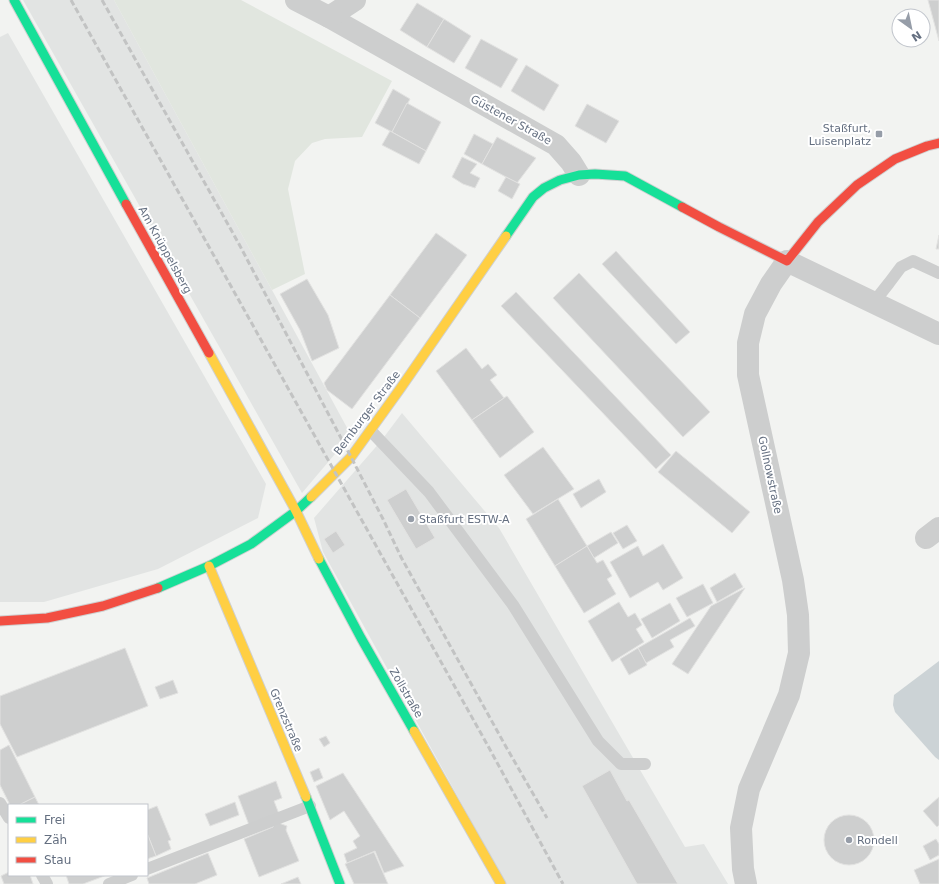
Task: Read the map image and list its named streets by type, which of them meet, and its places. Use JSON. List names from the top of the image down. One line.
{"streets":{"main road":["Am Knüppelsberg","Bernburger Straße","Gollnowstraße","Zollstraße","Grenzstraße"],"street":["Güstener Straße"]},"crossings":[["Güstener Straße","Bernburger Straße"],["Am Knüppelsberg","Bernburger Straße"],["Am Knüppelsberg","Zollstraße"],["Bernburger Straße","Zollstraße"],["Bernburger Straße","Grenzstraße"]],"places":{"transit":["Staßfurt, Luisenplatz"],"other":["Staßfurt ESTW-A","Rondell"]},"legend":["Frei","Zäh","Stau"],"north":"bottom right"}
